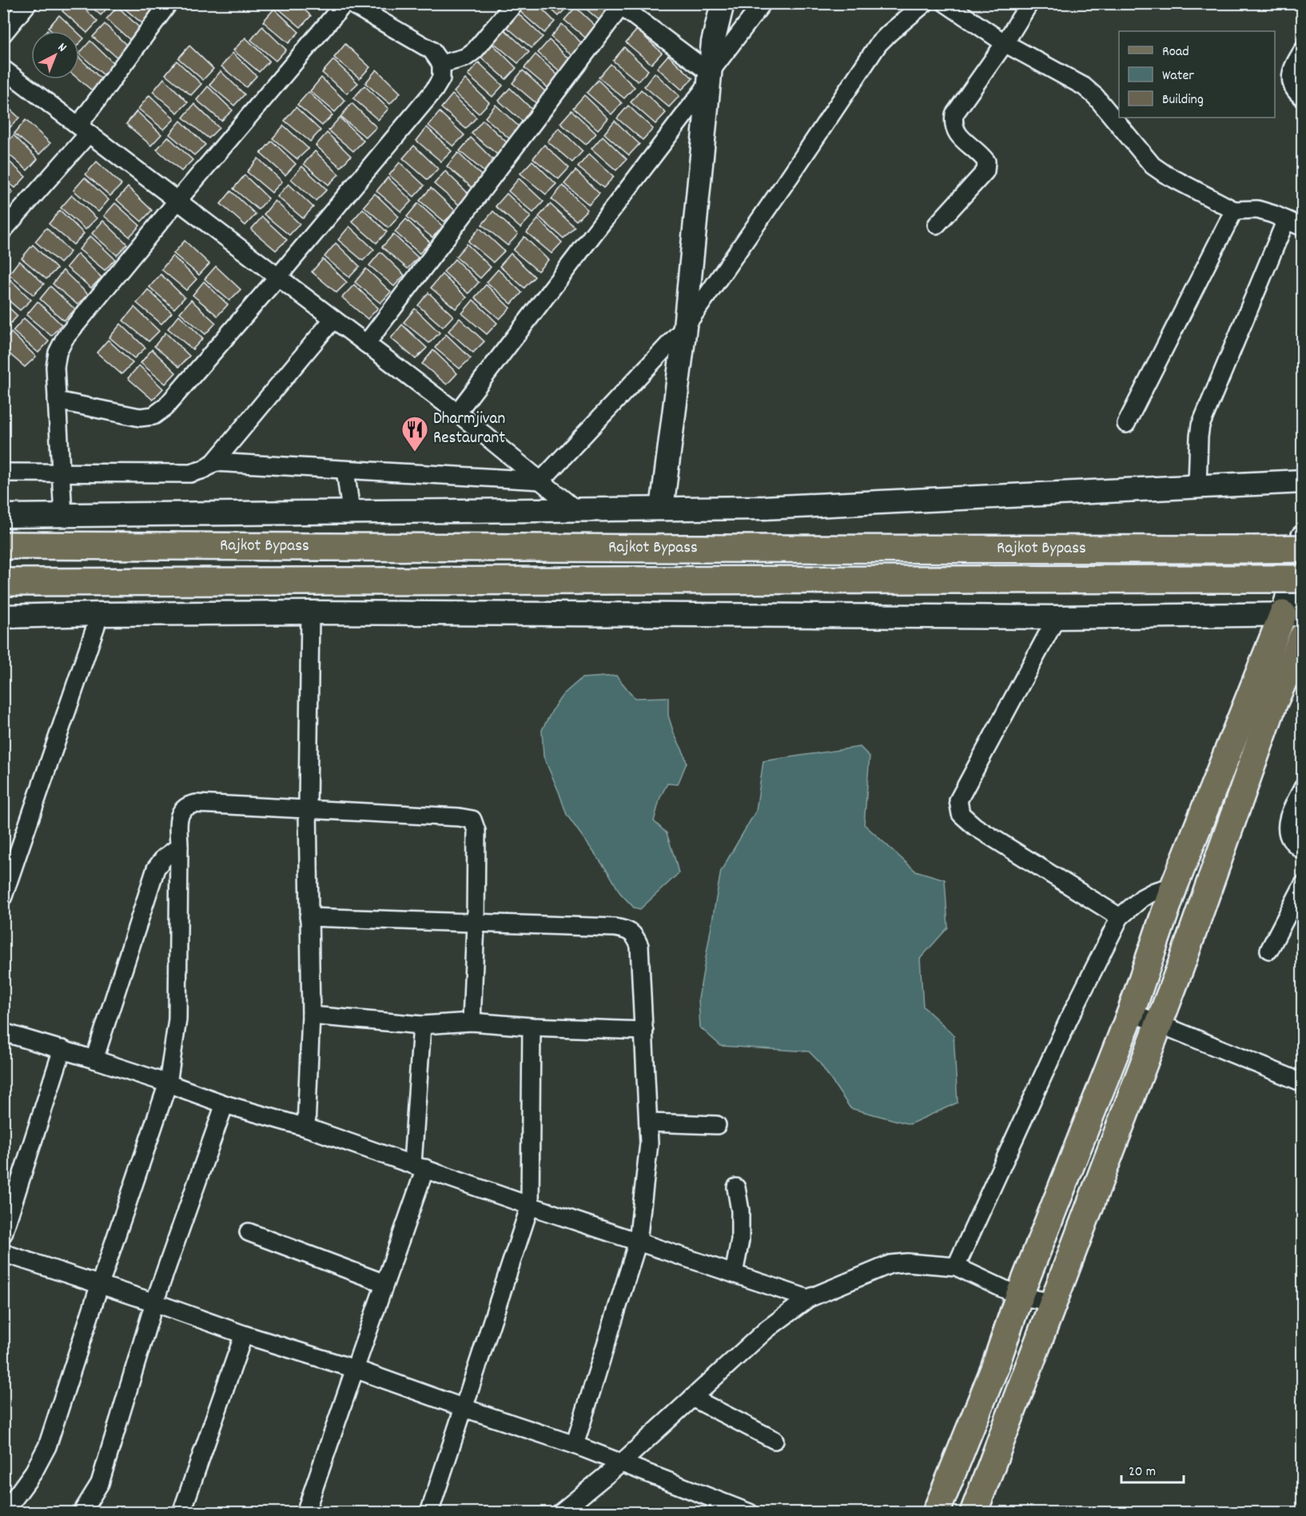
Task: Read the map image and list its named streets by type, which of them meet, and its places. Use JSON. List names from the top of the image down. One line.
{"streets":{"main road":["Rajkot Bypass"]},"places":{"restaurant":["Dharmjivan Restaurant"]},"legend":["Road","Water","Building"],"scale_bar":"20 m","north":"top right"}
